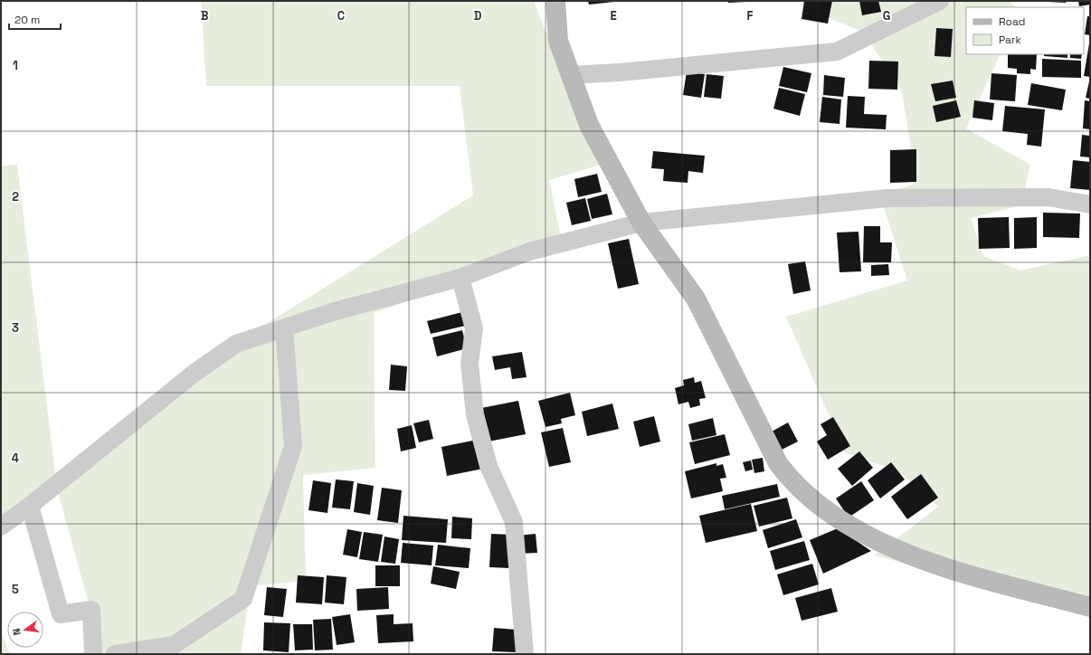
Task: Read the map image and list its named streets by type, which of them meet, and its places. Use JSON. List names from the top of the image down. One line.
{"legend":["Road","Park"],"scale_bar":"20 m","north":"left","grid":{"columns":["B","C","D","E","F","G"],"rows":["1","2","3","4","5"]}}
